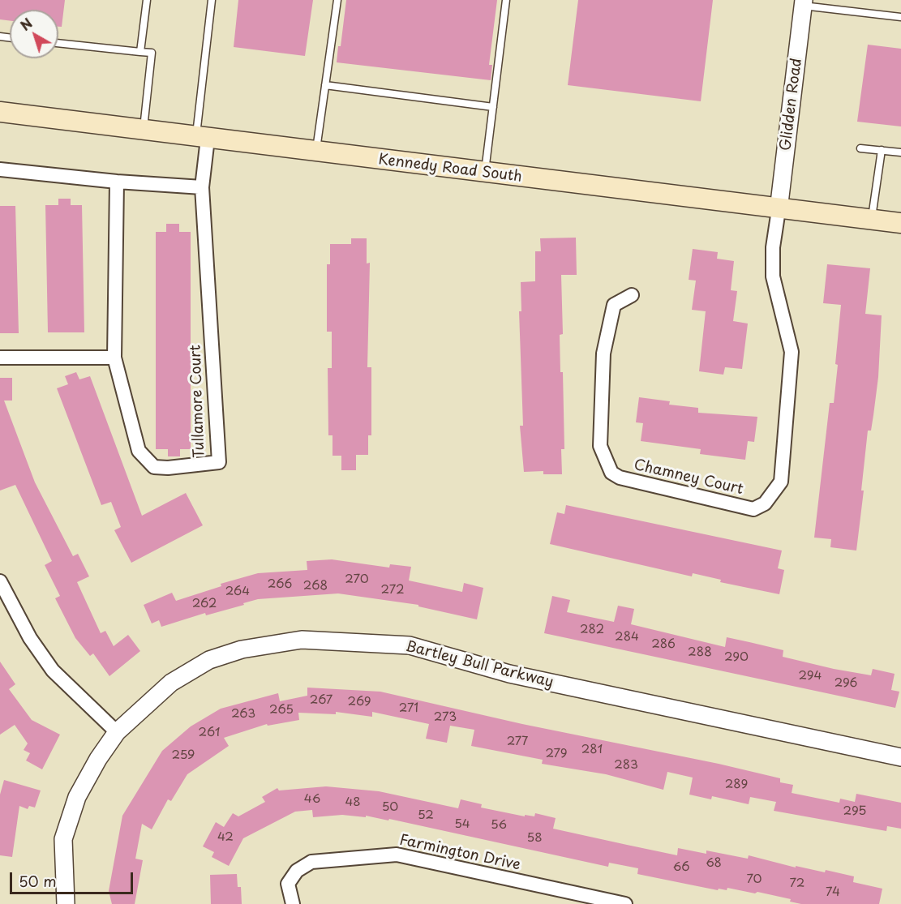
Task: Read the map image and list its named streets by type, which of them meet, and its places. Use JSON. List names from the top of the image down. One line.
{"streets":{"main road":["Kennedy Road South"],"street":["Glidden Road","Tullamore Court","Chamney Court","Bartley Bull Parkway","Farmington Drive"]},"crossings":[["Glidden Road","Kennedy Road South"],["Glidden Road","Chamney Court"],["Kennedy Road South","Tullamore Court"],["Kennedy Road South","Chamney Court"]],"house_numbers":["270","266","268","272","264","262","282","284","286","288","290","294","296","267","269","271","265","263","273","261","277","281","279","259","283","289","46","48","50","295","52","54","56","42","58","68","66","70","72","74"],"scale_bar":"50 m","north":"top left"}
